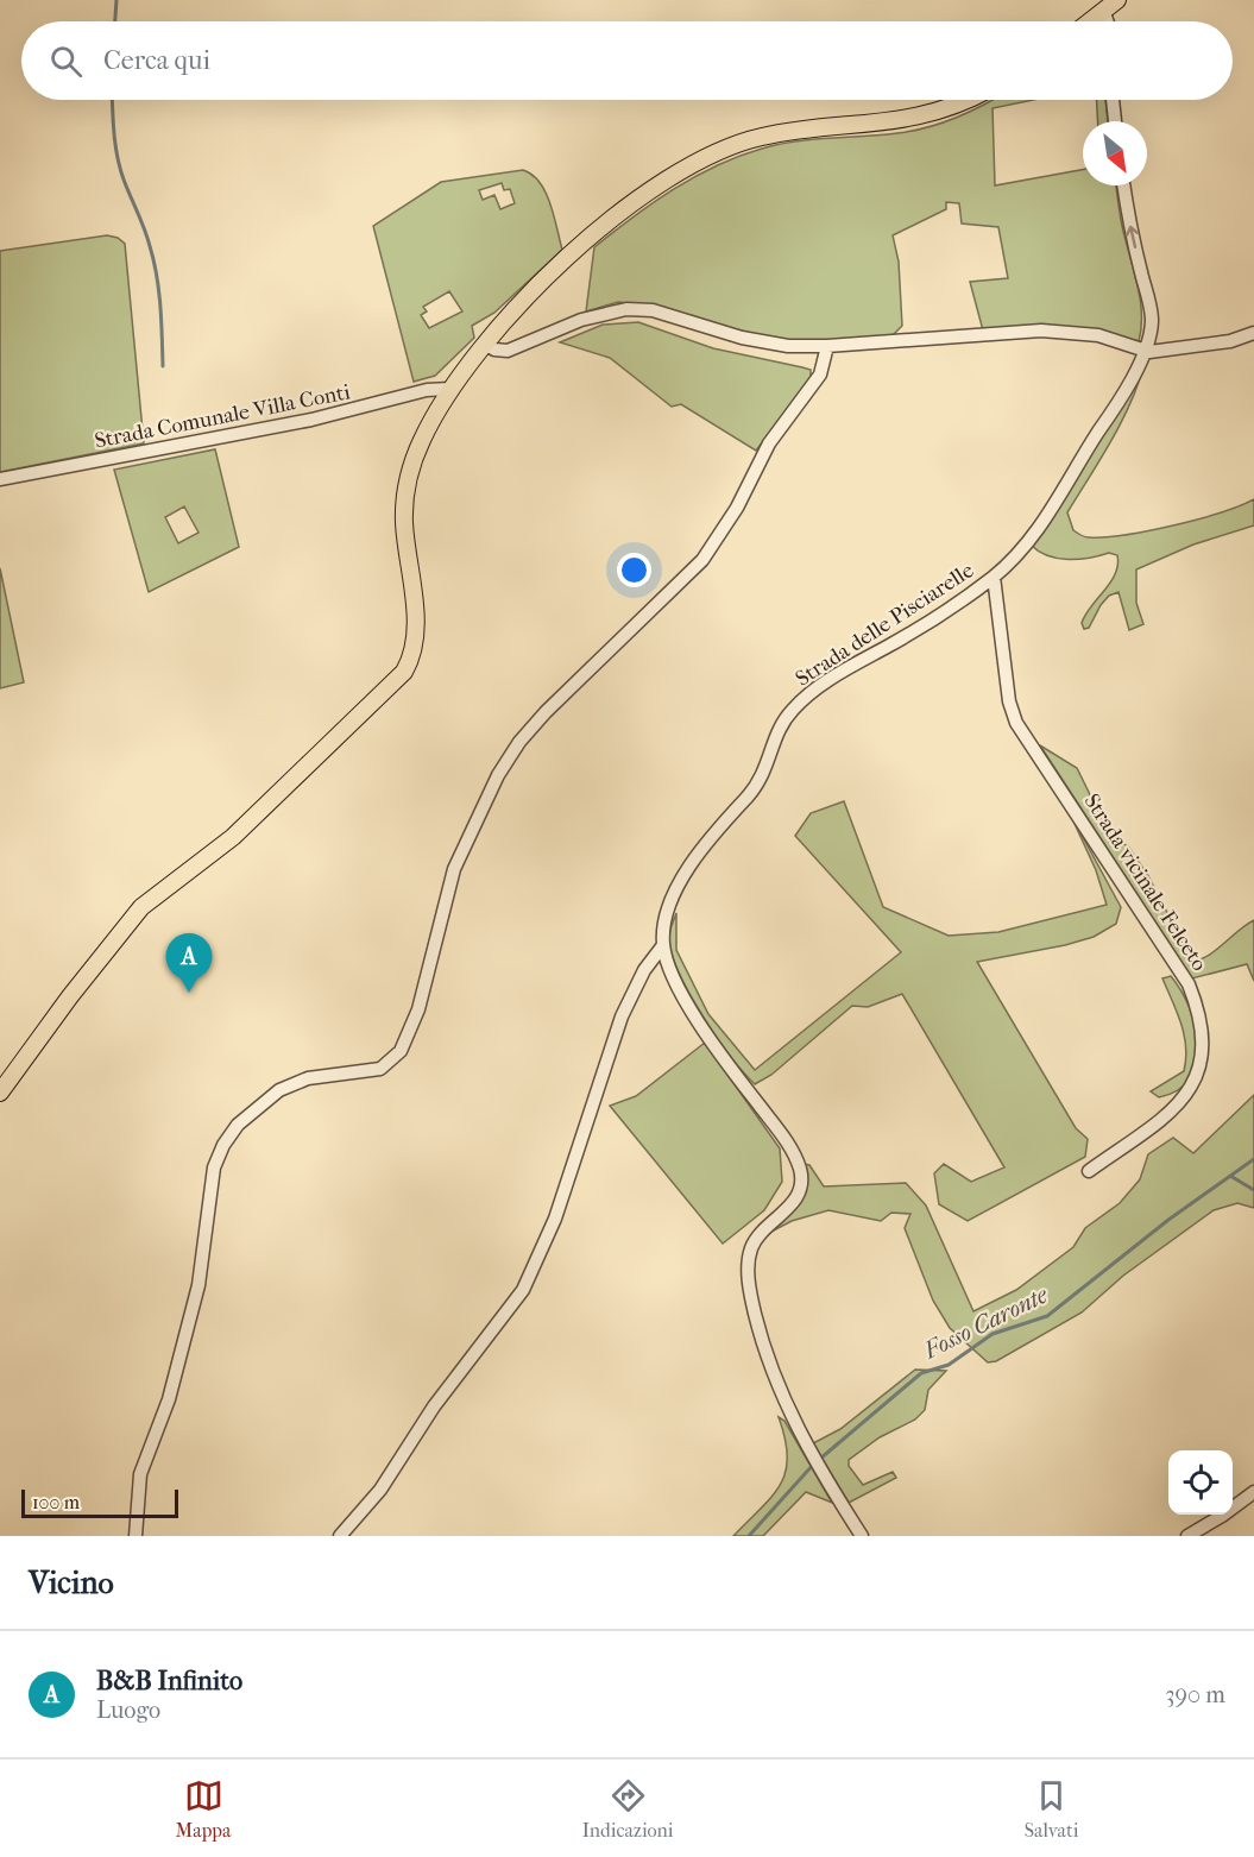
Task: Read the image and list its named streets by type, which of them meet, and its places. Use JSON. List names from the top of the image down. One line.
{"streets":{"street":["Strada Comunale Villa Conti","Strada delle Pisciarelle","Strada vicinale Felceto"]},"crossings":[["Strada delle Pisciarelle","Strada vicinale Felceto"]],"water":["Fosso Caronte"],"scale_bar":"100 m","north":"bottom right","page":{"search":"Cerca qui","pins":"A","scale":"100 m","heading":"Vicino","list":[{"mark":"A","name":"B&B Infinito","note":"Luogo","value":"390 m"}],"nav":["Mappa","Indicazioni","Salvati"]}}
